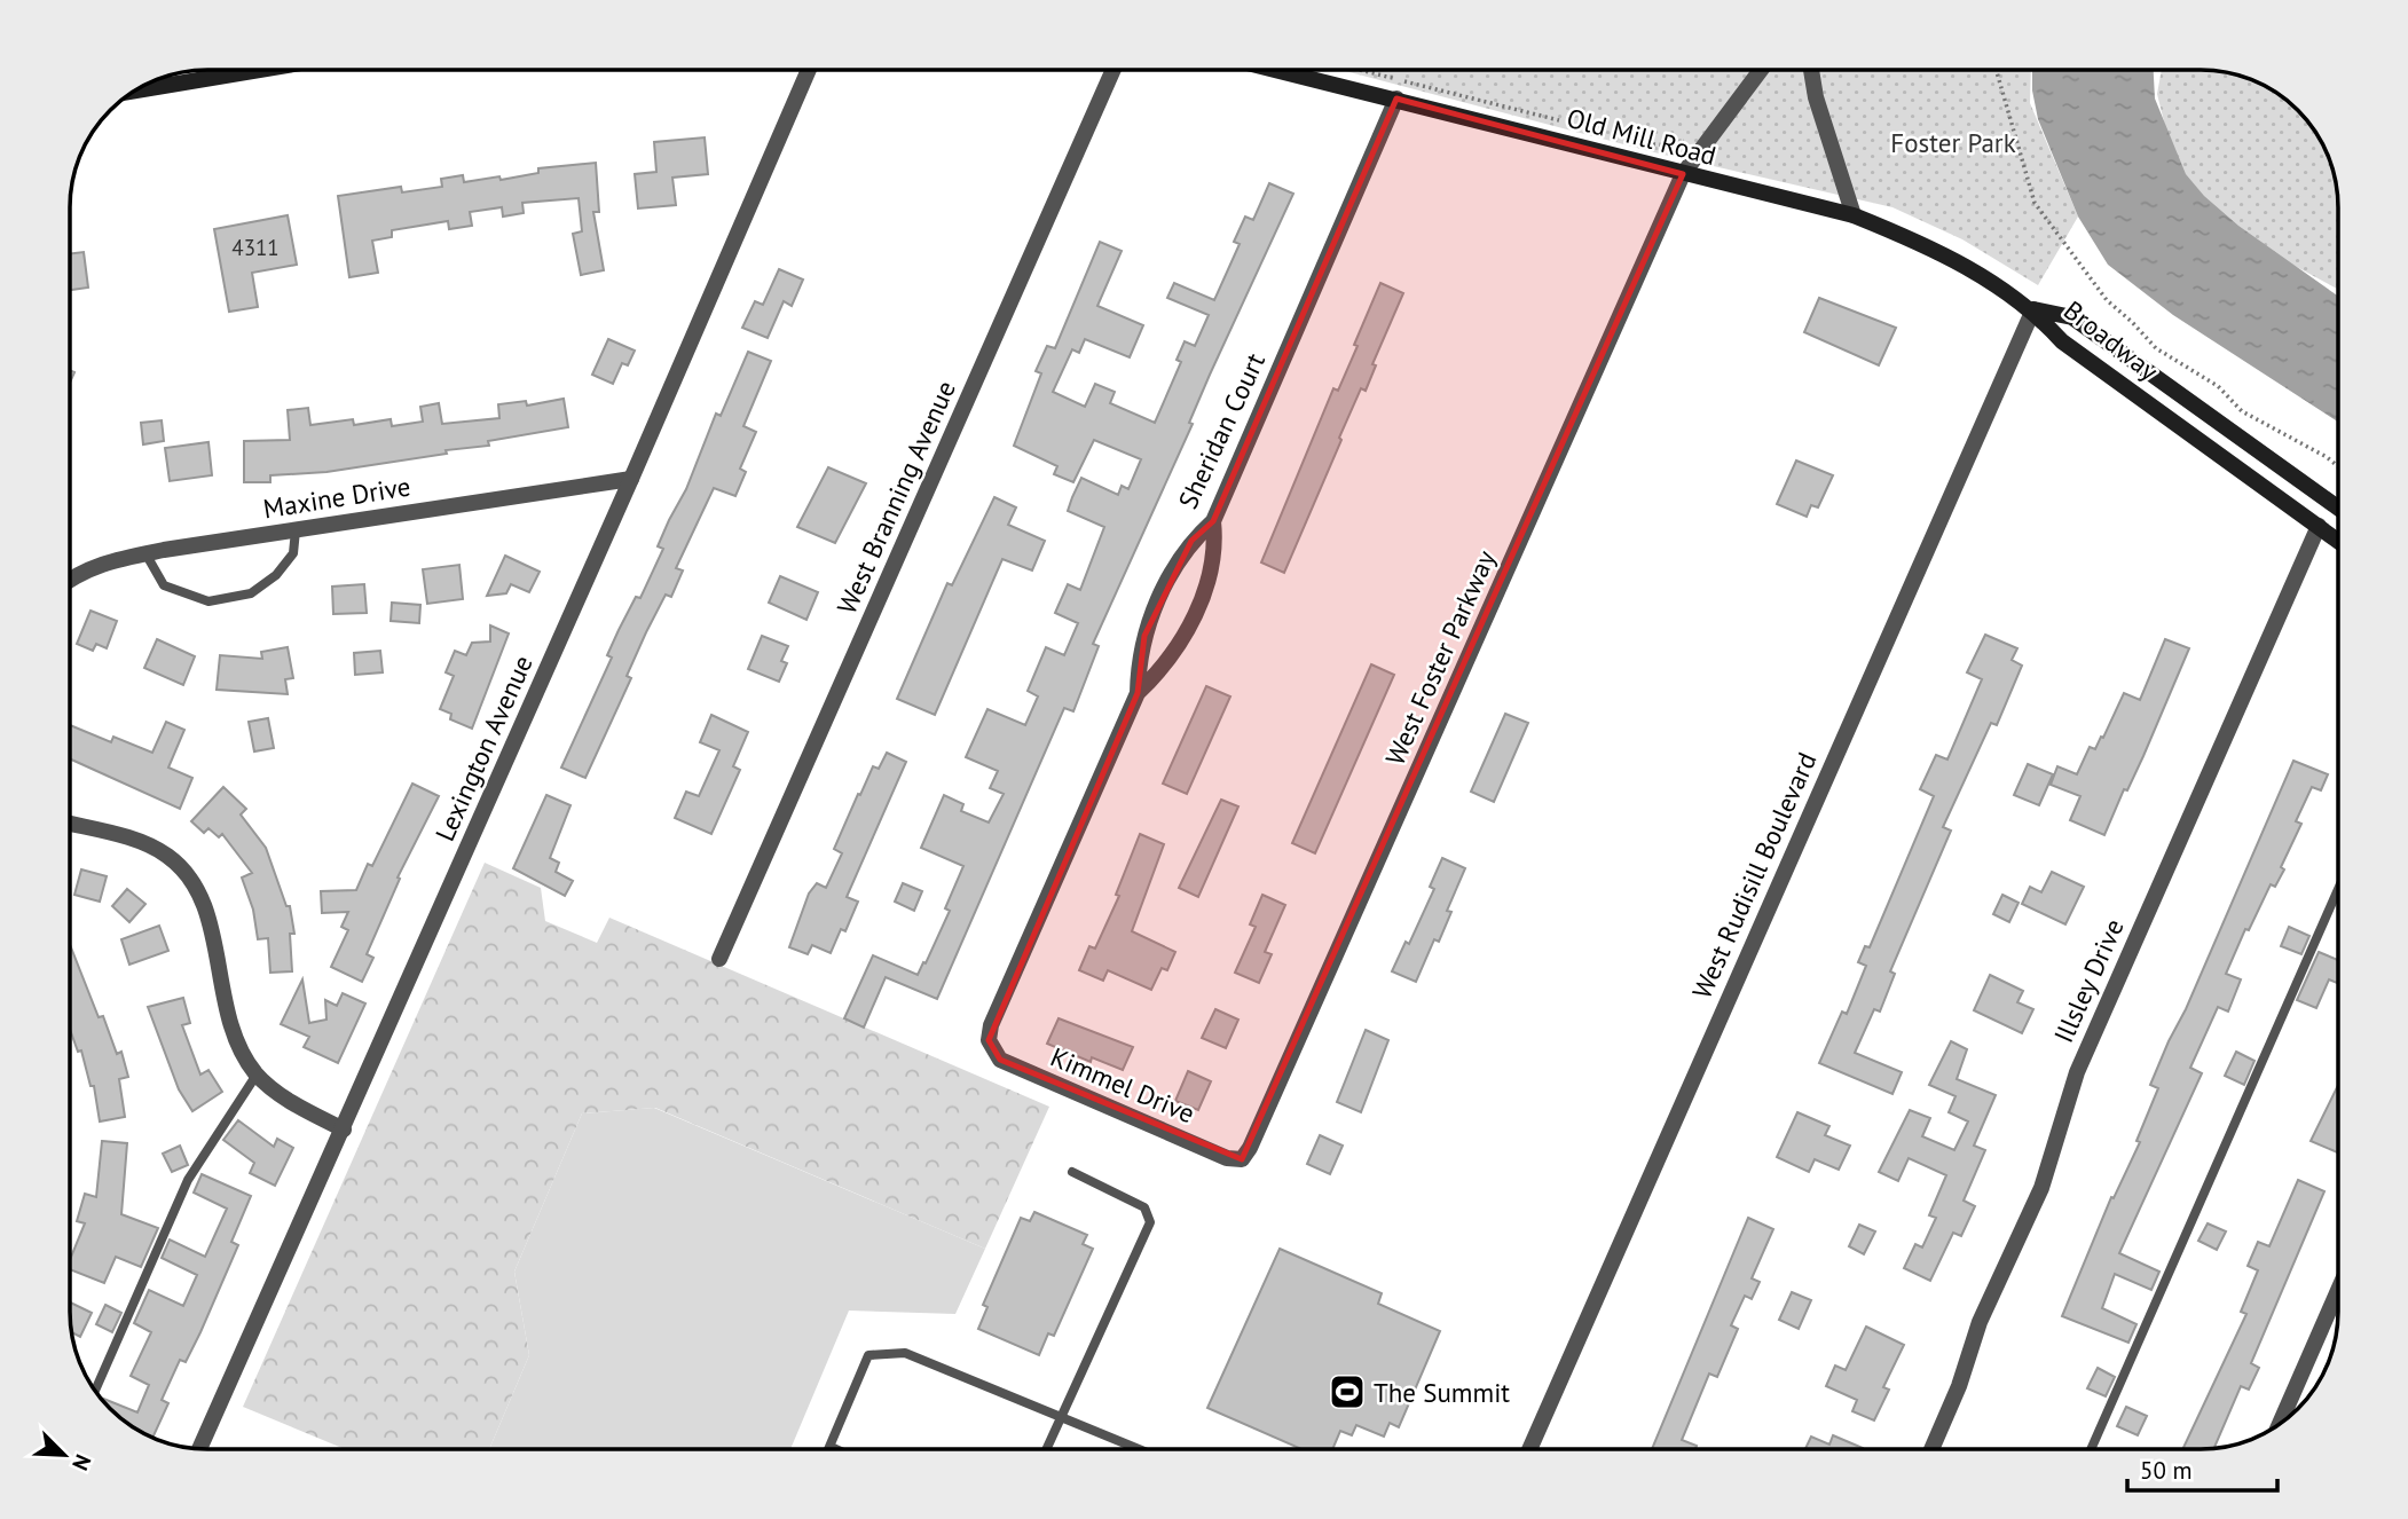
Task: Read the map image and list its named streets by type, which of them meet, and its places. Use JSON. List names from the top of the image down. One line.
{"streets":{"main road":["Old Mill Road","Broadway"],"street":["Sheridan Court","Maxine Drive","West Branning Avenue","West Foster Parkway","Lexington Avenue","West Rudisill Boulevard","Illsley Drive","Kimmel Drive"]},"crossings":[["Old Mill Road","Broadway"],["Old Mill Road","Sheridan Court"],["Old Mill Road","West Foster Parkway"],["Old Mill Road","West Rudisill Boulevard"],["Broadway","West Rudisill Boulevard"],["Broadway","Illsley Drive"],["Sheridan Court","Kimmel Drive"],["Maxine Drive","Lexington Avenue"],["West Foster Parkway","Kimmel Drive"]],"parks":["Foster Park"],"places":{"sports":["The Summit"]},"house_numbers":["4311"],"scale_bar":"50 m","north":"bottom right"}
